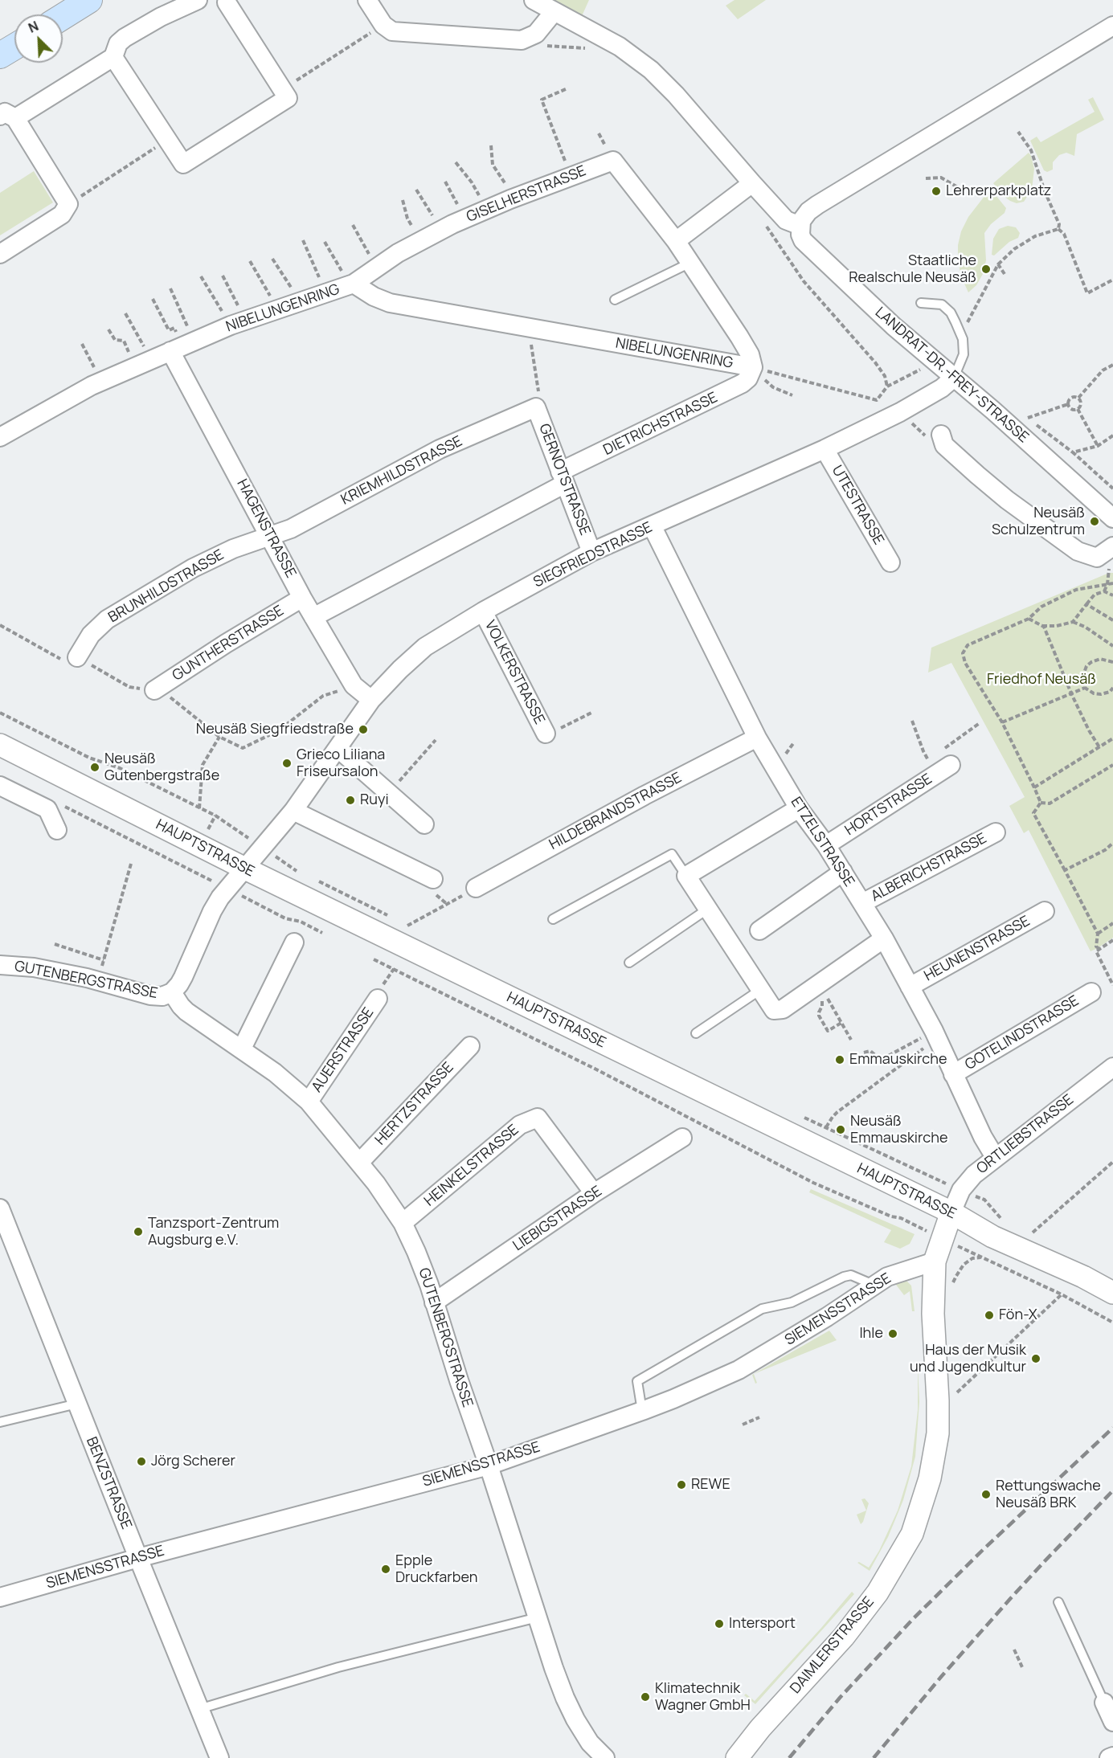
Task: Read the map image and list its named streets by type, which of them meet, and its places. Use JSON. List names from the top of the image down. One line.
{"streets":{"street":["GISELHERSTRASSE","NIBELUNGENRING","LANDRAT-DR.-FREY-STRASSE","DIETRICHSTRASSE","KRIEMHILDSTRASSE","GERNOTSTRASSE","UTESTRASSE","HAGENSTRASSE","SIEGFRIEDSTRASSE","BRUNHILDSTRASSE","GUNTHERSTRASSE","VOLKERSTRASSE","HORTSTRASSE","HILDEBRANDSTRASSE","ETZELSTRASSE","HAUPTSTRASSE","ALBERICHSTRASSE","HEUNENSTRASSE","GUTENBERGSTRASSE","GOTELINDSTRASSE","AUERSTRASSE","HERTZSTRASSE","ORTLIEBSTRASSE","HEINKELSTRASSE","LIEBIGSTRASSE","SIEMENSSTRASSE","BENZSTRASSE","DAIMLERSTRASSE"]},"crossings":[["GISELHERSTRASSE","NIBELUNGENRING"],["GISELHERSTRASSE","DIETRICHSTRASSE"],["NIBELUNGENRING","DIETRICHSTRASSE"],["NIBELUNGENRING","HAGENSTRASSE"],["LANDRAT-DR.-FREY-STRASSE","SIEGFRIEDSTRASSE"],["DIETRICHSTRASSE","GERNOTSTRASSE"],["KRIEMHILDSTRASSE","GERNOTSTRASSE"],["KRIEMHILDSTRASSE","HAGENSTRASSE"],["KRIEMHILDSTRASSE","BRUNHILDSTRASSE"],["GERNOTSTRASSE","SIEGFRIEDSTRASSE"],["UTESTRASSE","SIEGFRIEDSTRASSE"],["HAGENSTRASSE","SIEGFRIEDSTRASSE"],["HAGENSTRASSE","BRUNHILDSTRASSE"],["HAGENSTRASSE","GUNTHERSTRASSE"],["SIEGFRIEDSTRASSE","VOLKERSTRASSE"],["SIEGFRIEDSTRASSE","ETZELSTRASSE"],["SIEGFRIEDSTRASSE","HAUPTSTRASSE"],["SIEGFRIEDSTRASSE","GUTENBERGSTRASSE"],["HORTSTRASSE","ETZELSTRASSE"],["HILDEBRANDSTRASSE","ETZELSTRASSE"],["ETZELSTRASSE","ALBERICHSTRASSE"],["ETZELSTRASSE","HEUNENSTRASSE"],["ETZELSTRASSE","GOTELINDSTRASSE"],["ETZELSTRASSE","ORTLIEBSTRASSE"],["HAUPTSTRASSE","GUTENBERGSTRASSE"],["HAUPTSTRASSE","ORTLIEBSTRASSE"],["HAUPTSTRASSE","DAIMLERSTRASSE"],["GUTENBERGSTRASSE","AUERSTRASSE"],["GUTENBERGSTRASSE","HERTZSTRASSE"],["GUTENBERGSTRASSE","HEINKELSTRASSE"],["GUTENBERGSTRASSE","LIEBIGSTRASSE"],["GUTENBERGSTRASSE","SIEMENSSTRASSE"],["ORTLIEBSTRASSE","DAIMLERSTRASSE"],["HEINKELSTRASSE","LIEBIGSTRASSE"],["SIEMENSSTRASSE","BENZSTRASSE"],["SIEMENSSTRASSE","DAIMLERSTRASSE"]],"parks":["Friedhof Neusäß"],"places":["Lehrerparkplatz","Staatliche Realschule Neusäß","Neusäß Schulzentrum","Neusäß Siegfriedstraße","Grieco Liliana Friseursalon","Neusäß Gutenbergstraße","Ruyi","Emmauskirche","Neusäß Emmauskirche","Tanzsport-Zentrum Augsburg e.V.","Fön-X","Ihle","Haus der Musik und Jugendkultur","Jörg Scherer","REWE","Rettungswache Neusäß BRK","Epple Druckfarben","Intersport","Klimatechnik Wagner GmbH"],"north":"top left"}
